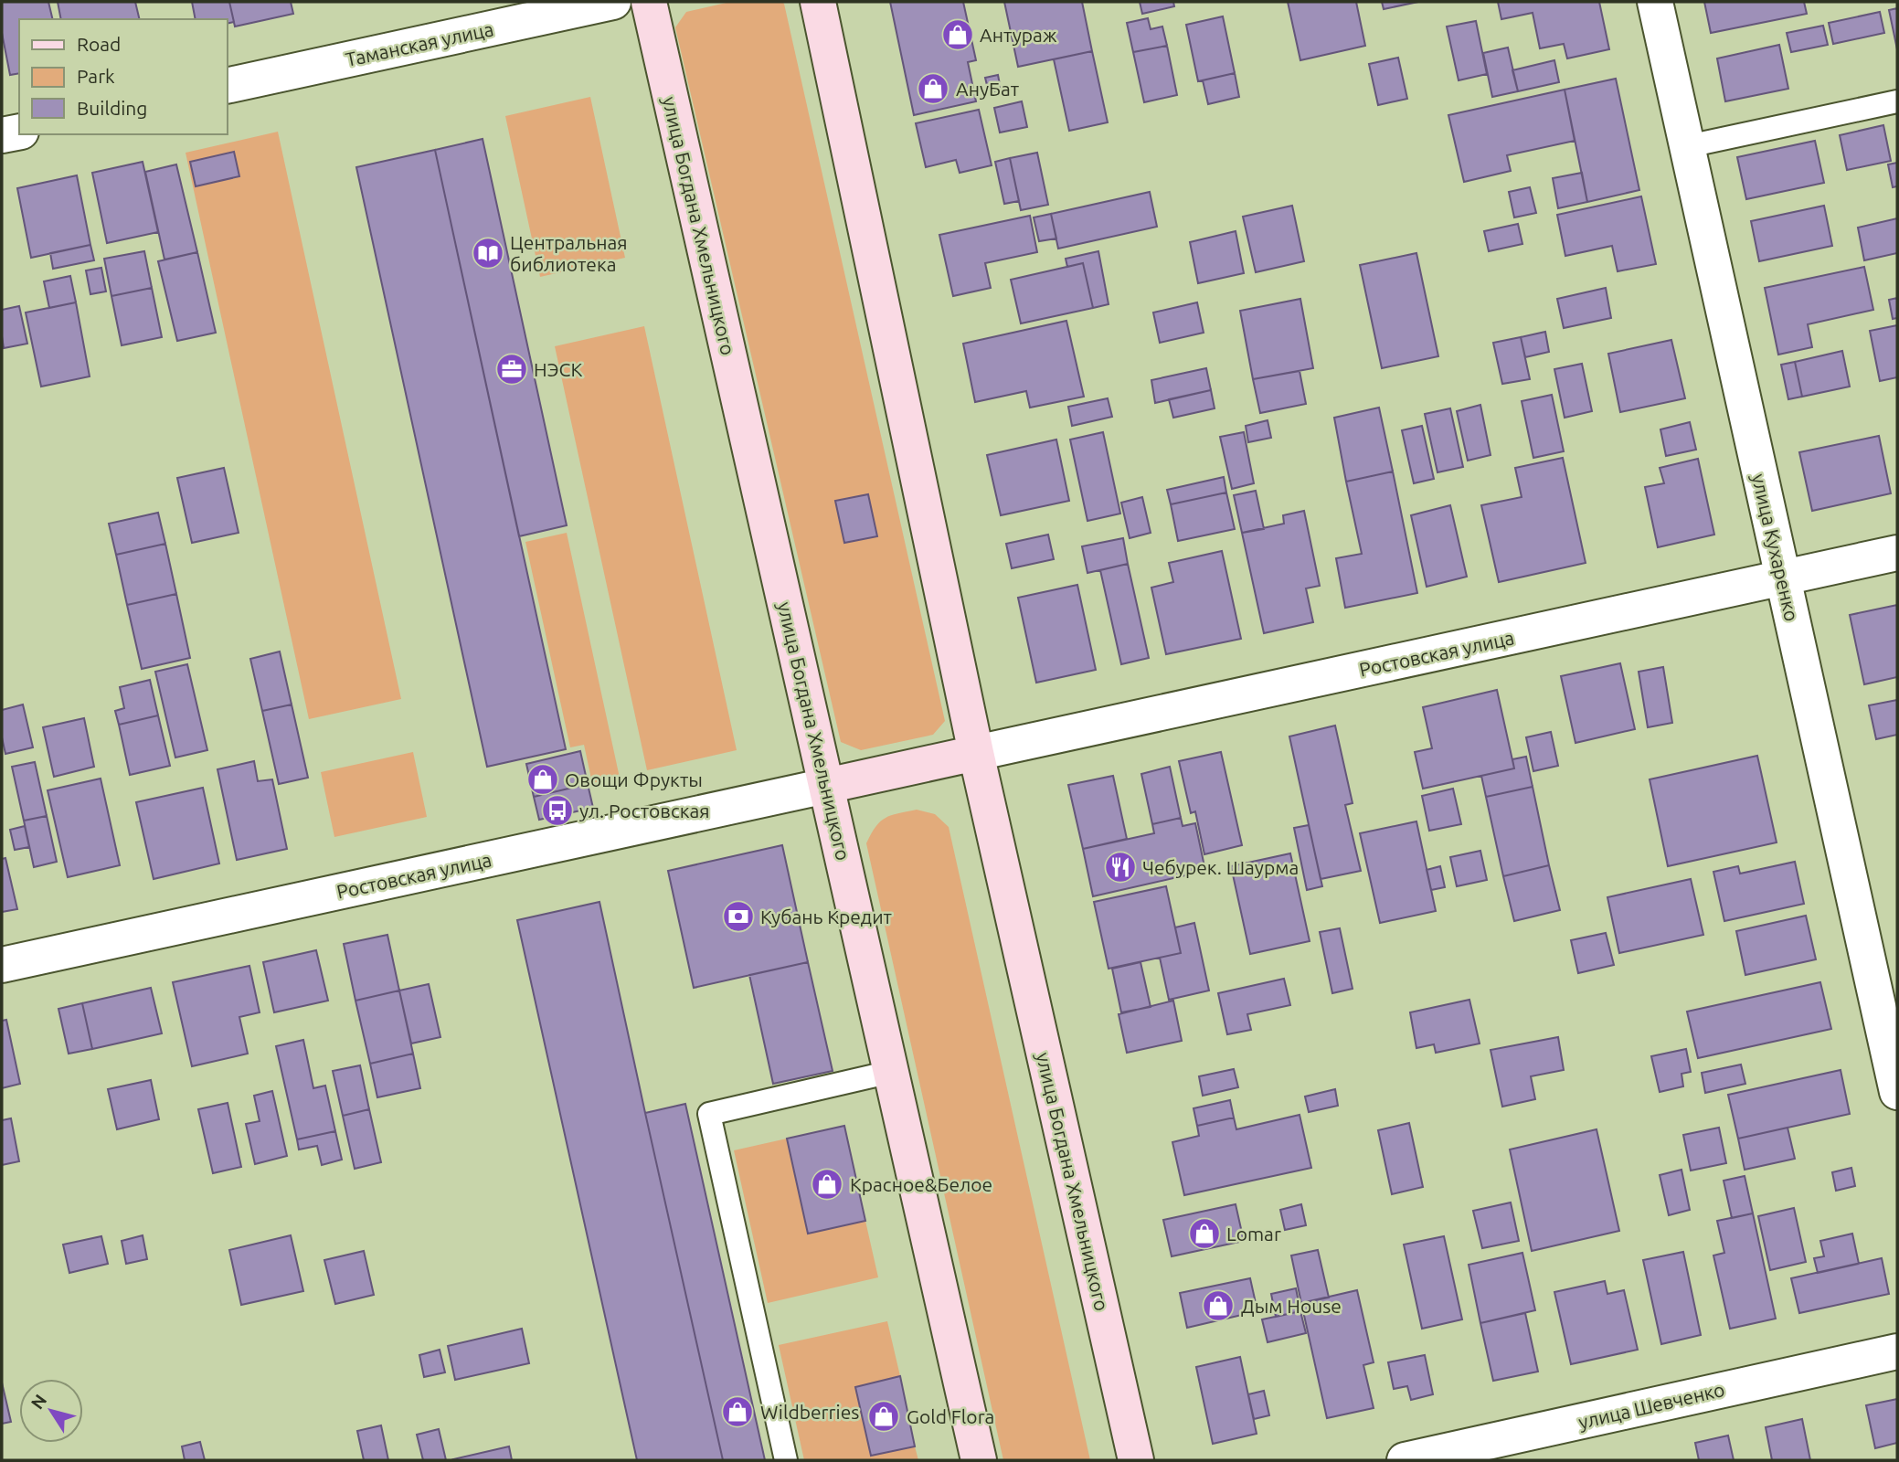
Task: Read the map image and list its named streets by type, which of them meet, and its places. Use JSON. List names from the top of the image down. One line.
{"streets":{"main road":["улица Богдана Хмельницкого"],"street":["Таманская улица","улица Кухаренко","Ростовская улица","улица Шевченко"]},"crossings":[["улица Богдана Хмельницкого","Ростовская улица"],["улица Кухаренко","Ростовская улица"]],"places":{"shop":["Антураж","АнуБат","Овощи Фрукты","Красное&Белое","Lomar","Дым House","Wildberries","Gold Flora"],"library":["Центральная библиотека"],"office":["НЭСК"],"bus stop":["ул. Ростовская"],"restaurant":["Чебурек. Шаурма"],"bank":["Кубань Кредит"]},"legend":["Road","Park","Building"],"north":"top left"}
